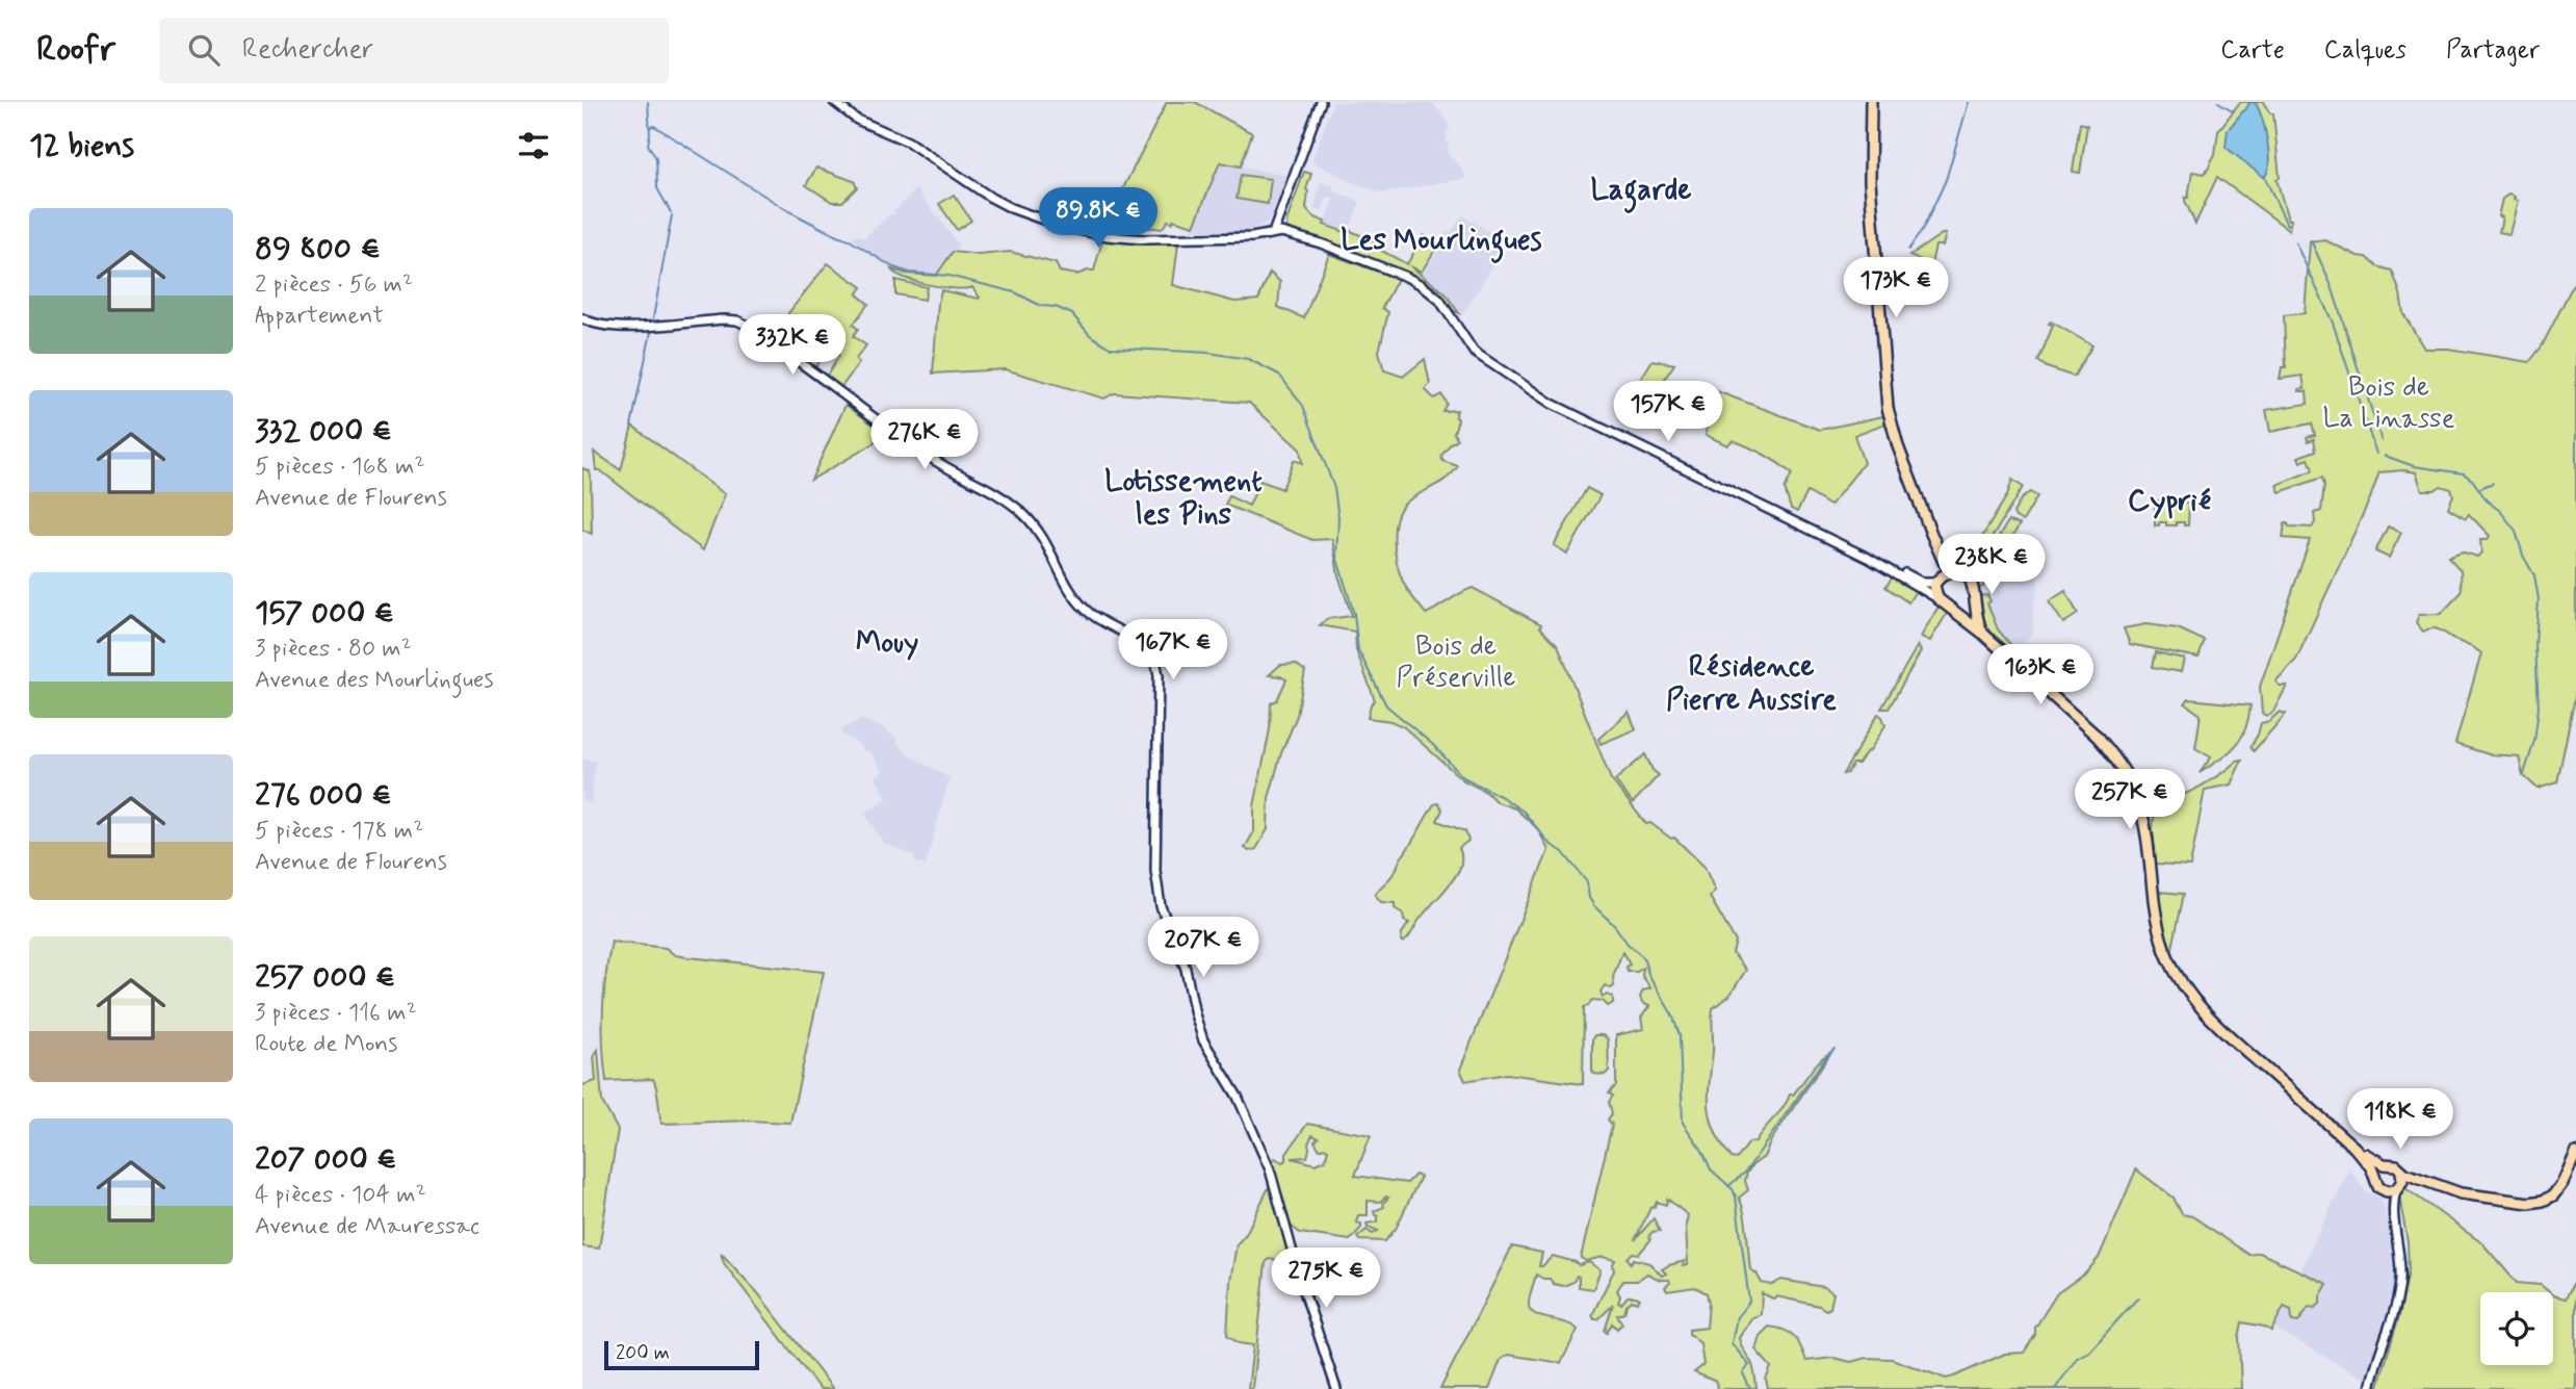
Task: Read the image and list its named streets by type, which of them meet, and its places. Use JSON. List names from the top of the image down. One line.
{"districts":["Lagarde","Les Mourlingues","Lotissement les Pins","Cyprié","Mouy","Résidence Pierre Aussire"],"parks":["Bois de La Linasse","Bois de Préserville"],"scale_bar":"200 m","page":{"header":"Roofr","search":"Rechercher","nav":["Carte","Calques","Partager"],"heading":"12 biens","price":["89.8K €","173K €","332K €","157K €","276K €","238K €","167K €","163K €","257K €","207K €","118K €","275K €"],"list":[{"name":"89 800 €","note":"2 pièces · 56 m² · Appartement"},{"name":"332 000 €","note":"5 pièces · 168 m² · Avenue de Flourens"},{"name":"157 000 €","note":"3 pièces · 80 m² · Avenue des Mourlingues"},{"name":"276 000 €","note":"5 pièces · 178 m² · Avenue de Flourens"},{"name":"257 000 €","note":"3 pièces · 116 m² · Route de Mons"},{"name":"207 000 €","note":"4 pièces · 104 m² · Avenue de Mauressac"}],"scale":"200 m"}}
